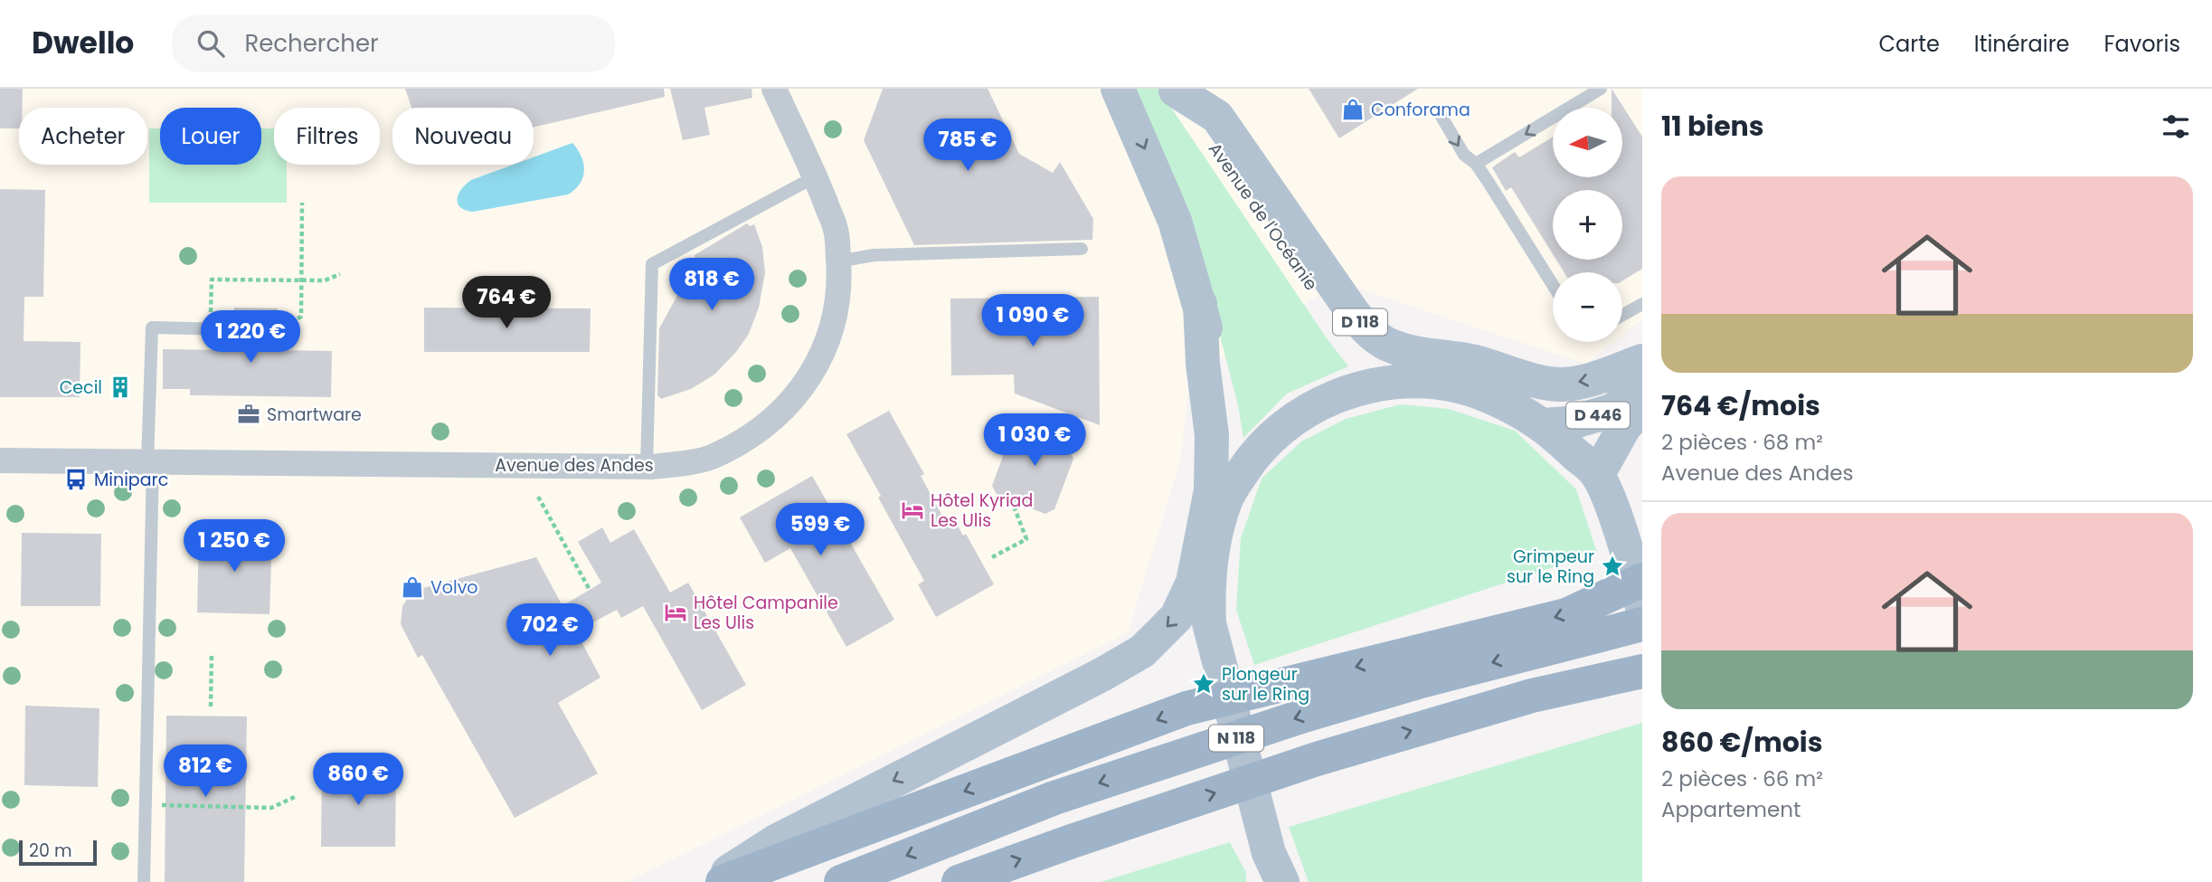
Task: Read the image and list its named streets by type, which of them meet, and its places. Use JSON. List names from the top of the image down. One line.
{"streets":{"highway":["N 118"],"main road":["Avenue de l'Océanie","D 118","D 446"],"street":["Avenue des Andes"]},"crossings":[["Avenue de l'Océanie","D 118"]],"places":{"shop":["Conforama","Volvo"],"building":["Cecil"],"office":["Smartware"],"bus stop":["Miniparc"],"hotel":["Hôtel Kyriad Les Ulis","Hôtel Campanile Les Ulis"],"place":["Grimpeur sur le Ring","Plongeur sur le Ring"]},"scale_bar":"20 m","north":"left","page":{"header":"Dwello","search":"Rechercher","nav":["Carte","Itinéraire","Favoris"],"heading":"11 biens","map_buttons":["+","−"],"chip":["Acheter","Louer","Filtres","Nouveau"],"price":["785 €","818 €","764 €","1 090 €","1 220 €","1 030 €","599 €","1 250 €","702 €","812 €","860 €"],"list":[{"name":"764 €/mois","note":"2 pièces · 68 m² · Avenue des Andes"},{"name":"860 €/mois","note":"2 pièces · 66 m² · Appartement"}],"scale":"20 m"}}
